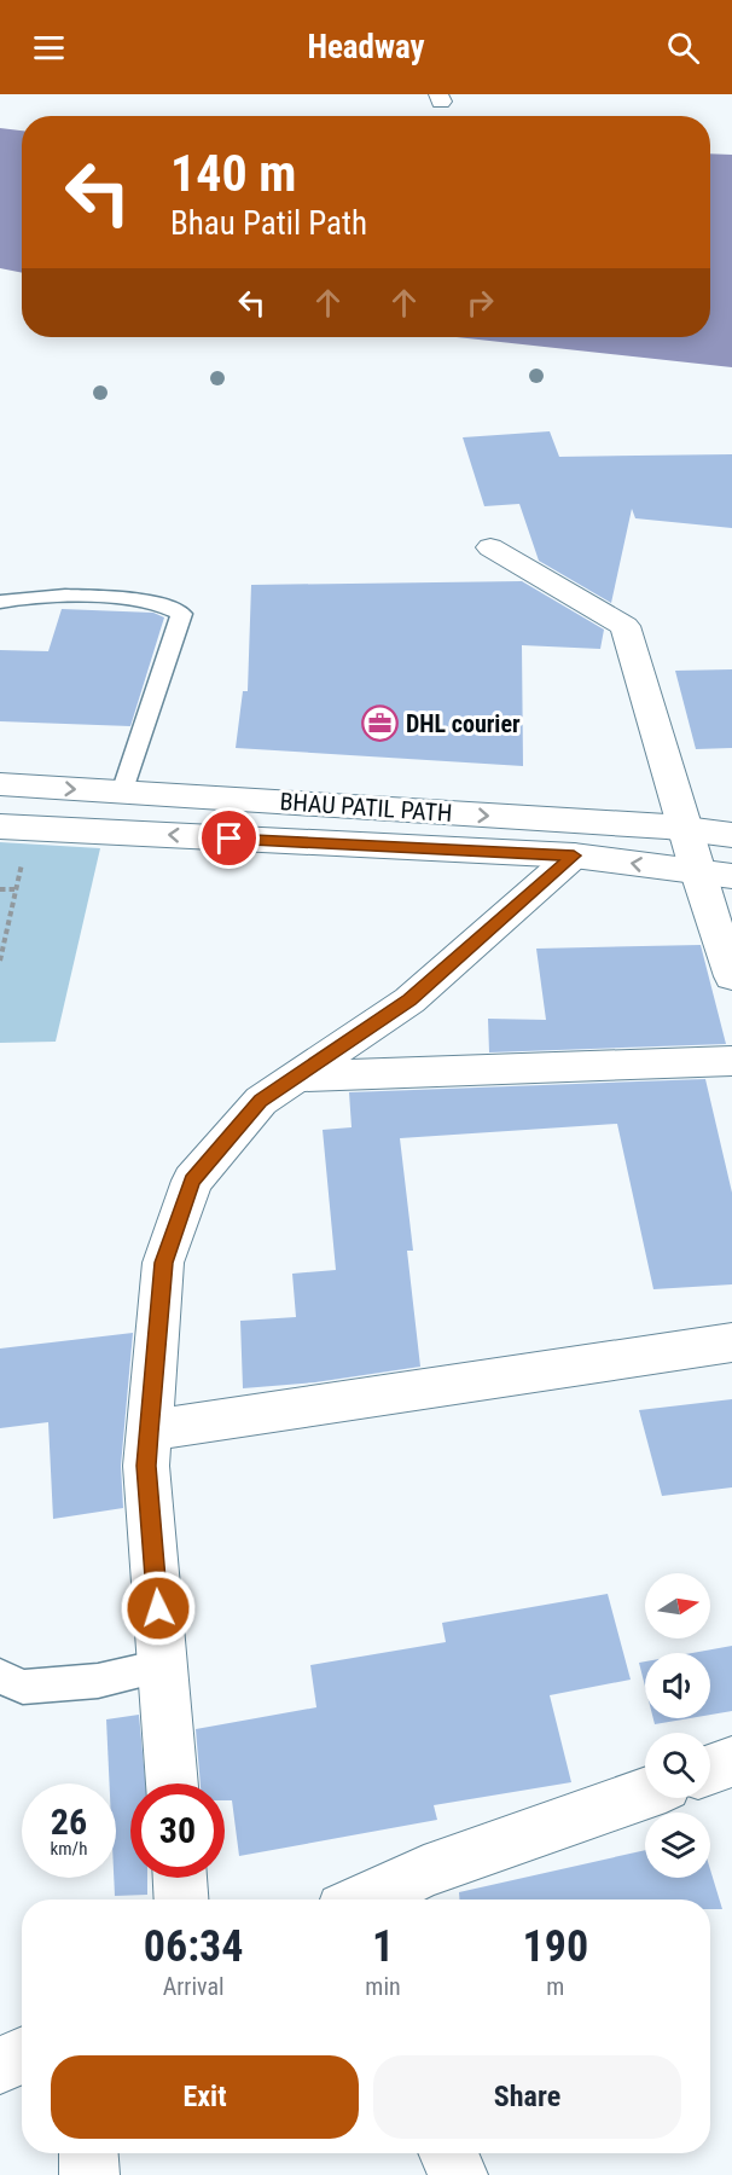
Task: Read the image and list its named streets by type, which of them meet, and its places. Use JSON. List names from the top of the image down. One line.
{"streets":{"street":["BHAU PATIL PATH"]},"places":{"office":["DHL courier"]},"north":"right","page":{"header":"Headway","turn":["140 m","Bhau Patil Path"],"speed":"26 km/h","limit":"30","eta":["06:34","Arrival","1","min","190","m"],"buttons":["Exit","Share"]}}
